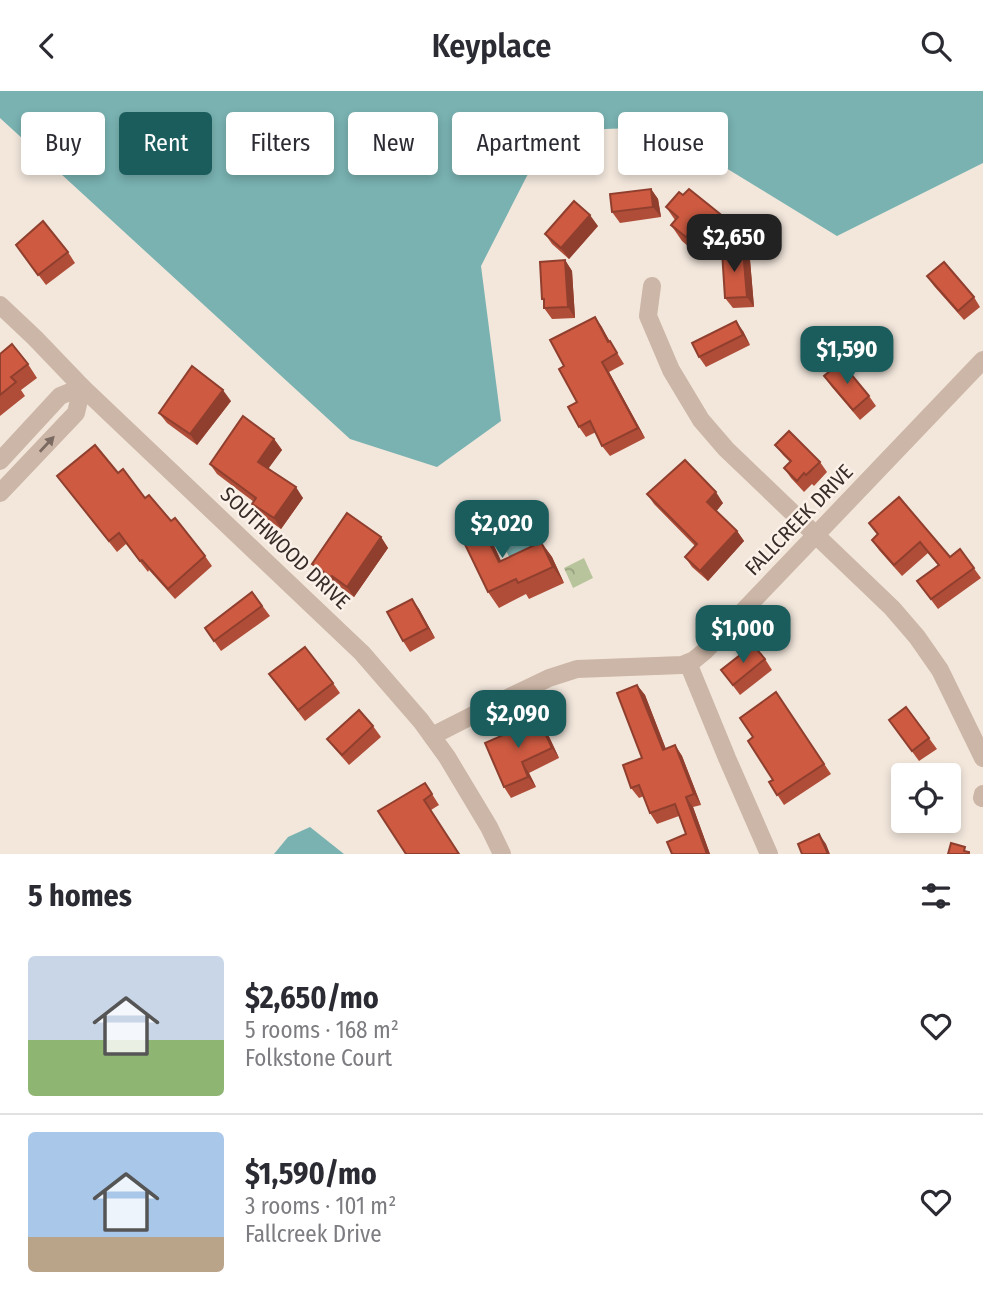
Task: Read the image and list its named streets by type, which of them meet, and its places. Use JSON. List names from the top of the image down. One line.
{"streets":{"street":["FALLCREEK DRIVE","SOUTHWOOD DRIVE"]},"page":{"header":"Keyplace","chip":["Buy","Rent","Filters","New","Apartment","House"],"price":["$2,650","$1,590","$2,020","$1,000","$2,090"],"heading":"5 homes","list":[{"name":"$2,650/mo","note":"5 rooms · 168 m² · Folkstone Court"},{"name":"$1,590/mo","note":"3 rooms · 101 m² · Fallcreek Drive"}]}}
